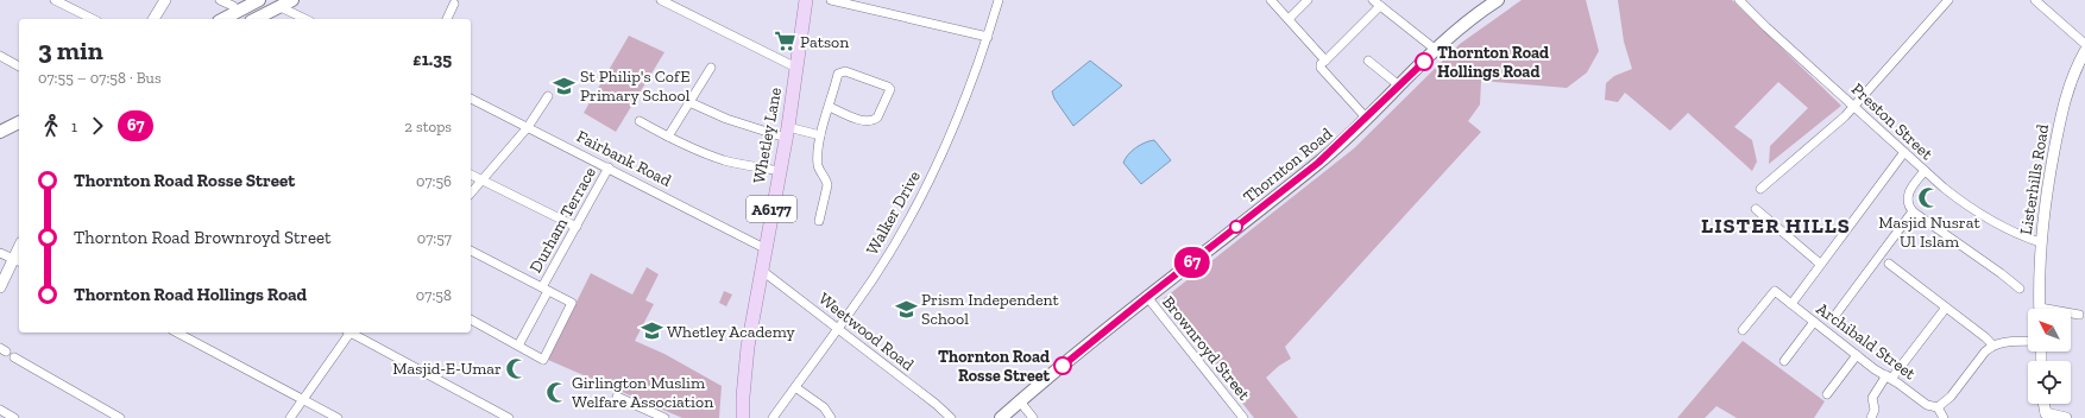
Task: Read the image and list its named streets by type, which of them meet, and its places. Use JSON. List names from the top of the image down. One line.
{"streets":{"main road":["Whetley Lane","Thornton Road","A6177"],"street":["Preston Street","Fairbank Road","Listerhills Road","Walker Drive","Durham Terrace","Weetwood Road","Archibald Street","Brownroyd Street"]},"crossings":[["Preston Street","Listerhills Road"],["Whetley Lane","Fairbank Road"],["Whetley Lane","Weetwood Road"],["Fairbank Road","Durham Terrace"],["Thornton Road","Brownroyd Street"],["Walker Drive","Weetwood Road"]],"districts":["LISTER HILLS"],"places":{"supermarket":["Patson"],"other":["Thornton Road Hollings Road","Thornton Road Rosse Street"],"school or university":["St Philip's CofE Primary School","Prism Independent School","Whetley Academy"],"mosque":["Masjid Nusrat Ul Islam","Masjid-E-Umar","Girlington Muslim Welfare Association"]},"lines":["bus line 67"],"north":"top left","page":{"on_map":"67","heading":["3 min","07:55 – 07:58 · Bus","£1.35"],"legs":["1","67","2 stops"],"list":[{"name":"Thornton Road Rosse Street","value":"07:56"},{"name":"Thornton Road Brownroyd Street","value":"07:57"},{"name":"Thornton Road Hollings Road","value":"07:58"}]}}
